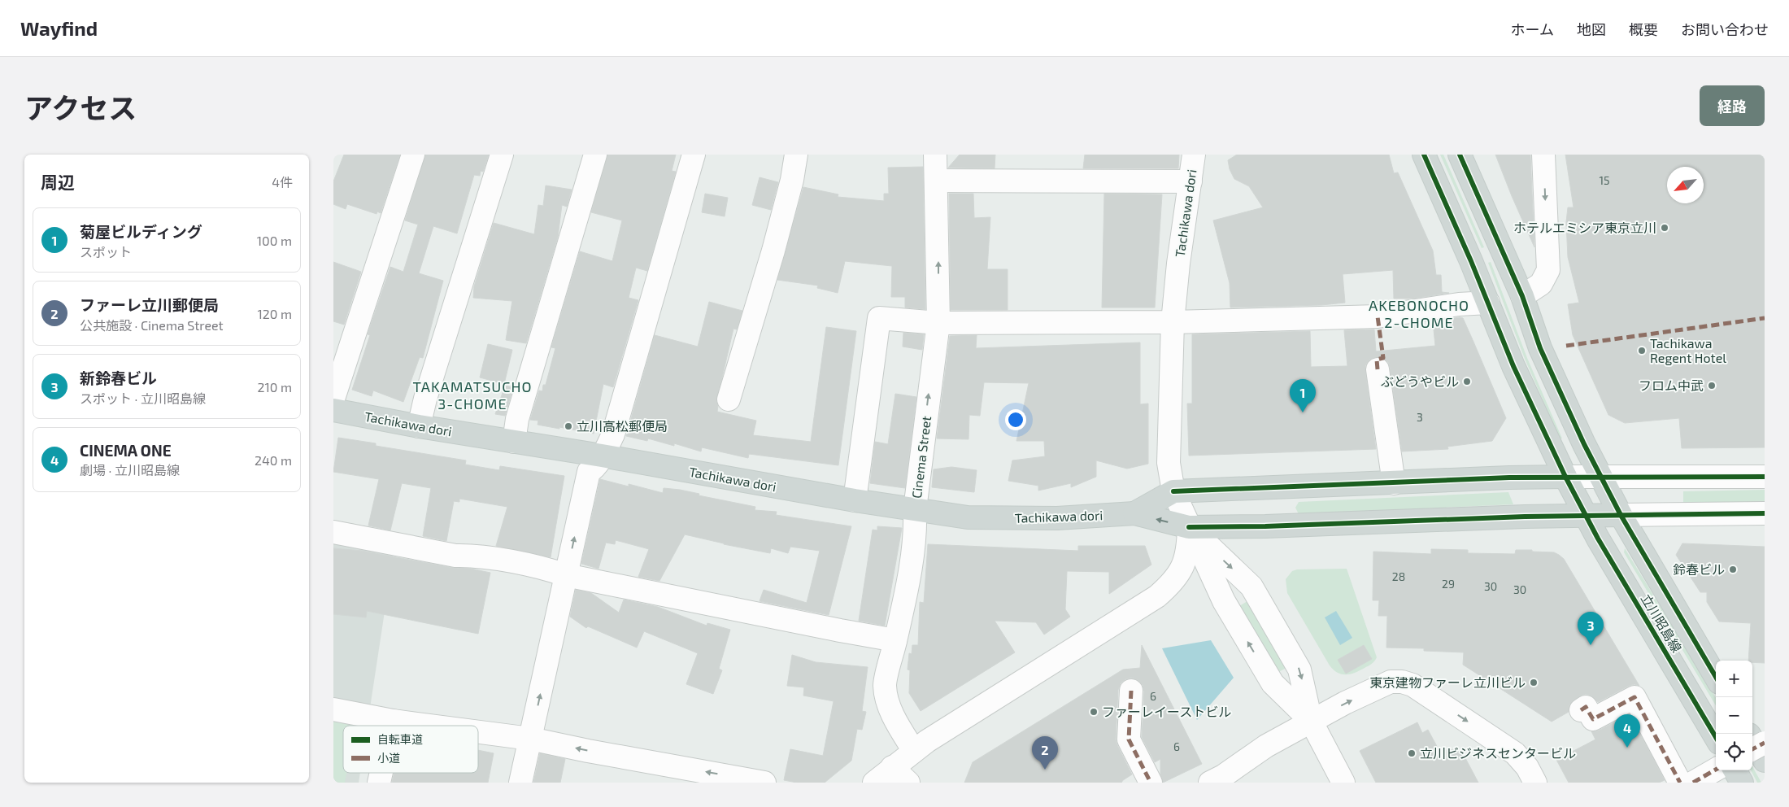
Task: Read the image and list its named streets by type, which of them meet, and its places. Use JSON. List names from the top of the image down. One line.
{"streets":{"main road":["Tachikawa dori","立川昭島線"],"street":["Cinema Street"]},"crossings":[["Tachikawa dori","Cinema Street"]],"districts":["AKEBONOCHO 2-CHOME","TAKAMATSUCHO 3-CHOME"],"places":["ホテルエミシア東京立川","Tachikawa Regent Hotel","ぶどうやビル","フロム中武","立川高松郵便局","鈴春ビル","東京建物ファーレ立川ビル","ファーレイーストビル","立川ビジネスセンタービル"],"house_numbers":["15","3","28","29","30","30","6","6"],"legend":["自転車道","小道"],"north":"bottom left","page":{"header":"Wayfind","nav":["ホーム","地図","概要","お問い合わせ"],"title":"アクセス","buttons":"経路","heading":["周辺","4件"],"list":[{"mark":"1","name":"菊屋ビルディング","note":"スポット","value":"100 m"},{"mark":"2","name":"ファーレ立川郵便局","note":"公共施設 · Cinema Street","value":"120 m"},{"mark":"3","name":"新鈴春ビル","note":"スポット · 立川昭島線","value":"210 m"},{"mark":"4","name":"CINEMA ONE","note":"劇場 · 立川昭島線","value":"240 m"}],"pins":["1","3","4","2"],"map_buttons":["+","−"]}}
